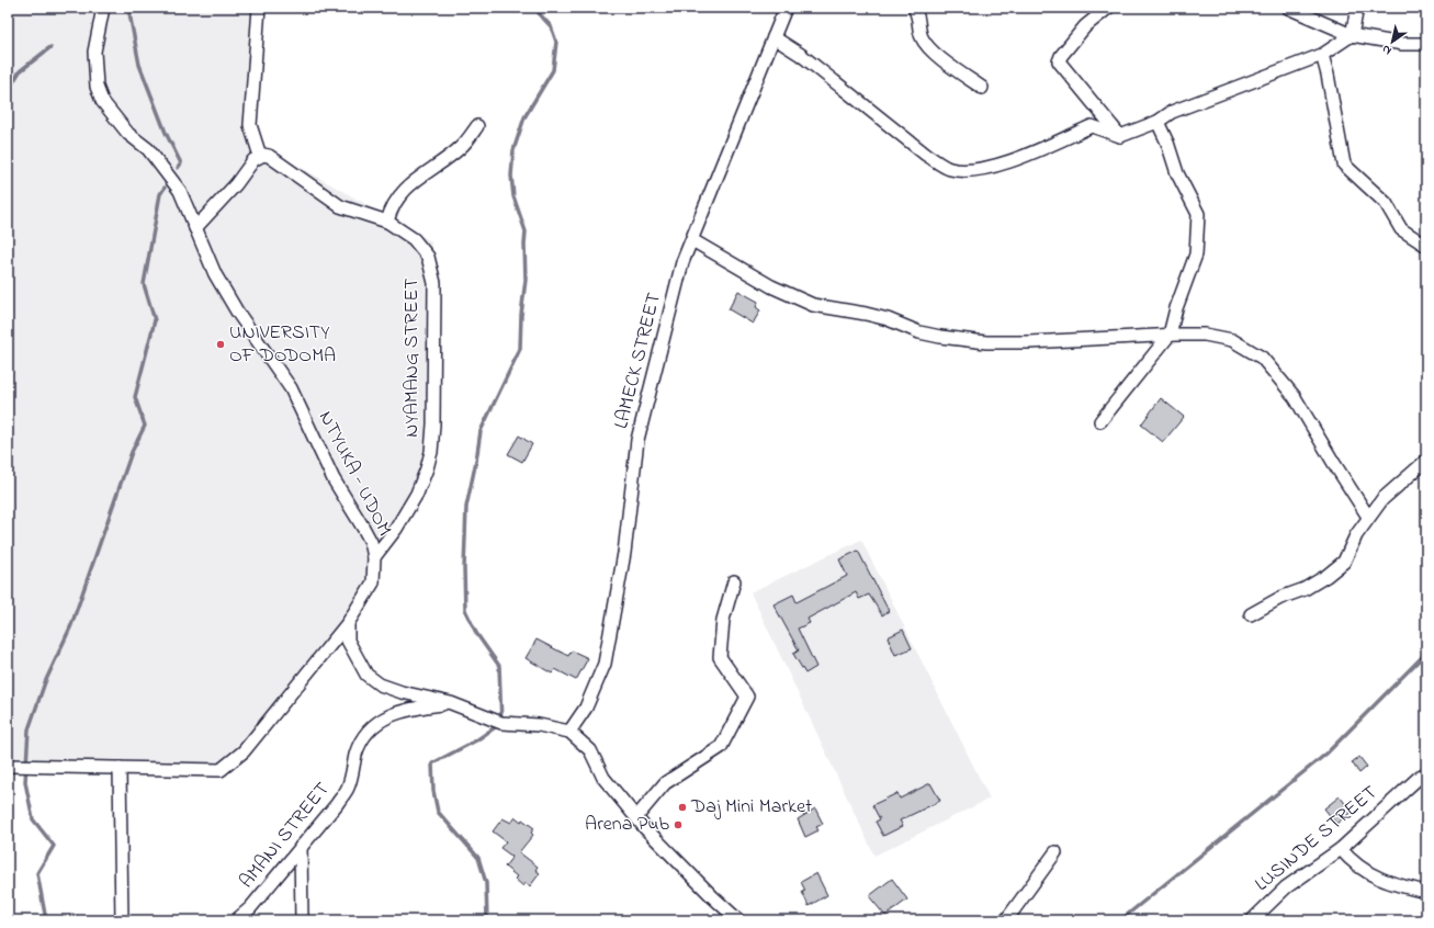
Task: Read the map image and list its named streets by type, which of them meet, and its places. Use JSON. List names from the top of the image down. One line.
{"streets":{"street":["NYAMANG STREET","LAMECK STREET","NTYUKA - UDOM","AMANI STREET","LUSINDE STREET"]},"crossings":[["NYAMANG STREET","NTYUKA - UDOM"]],"places":["UNIVERSITY OF DODOMA","Daj Mini Market","Arena Pub"],"north":"bottom left"}
